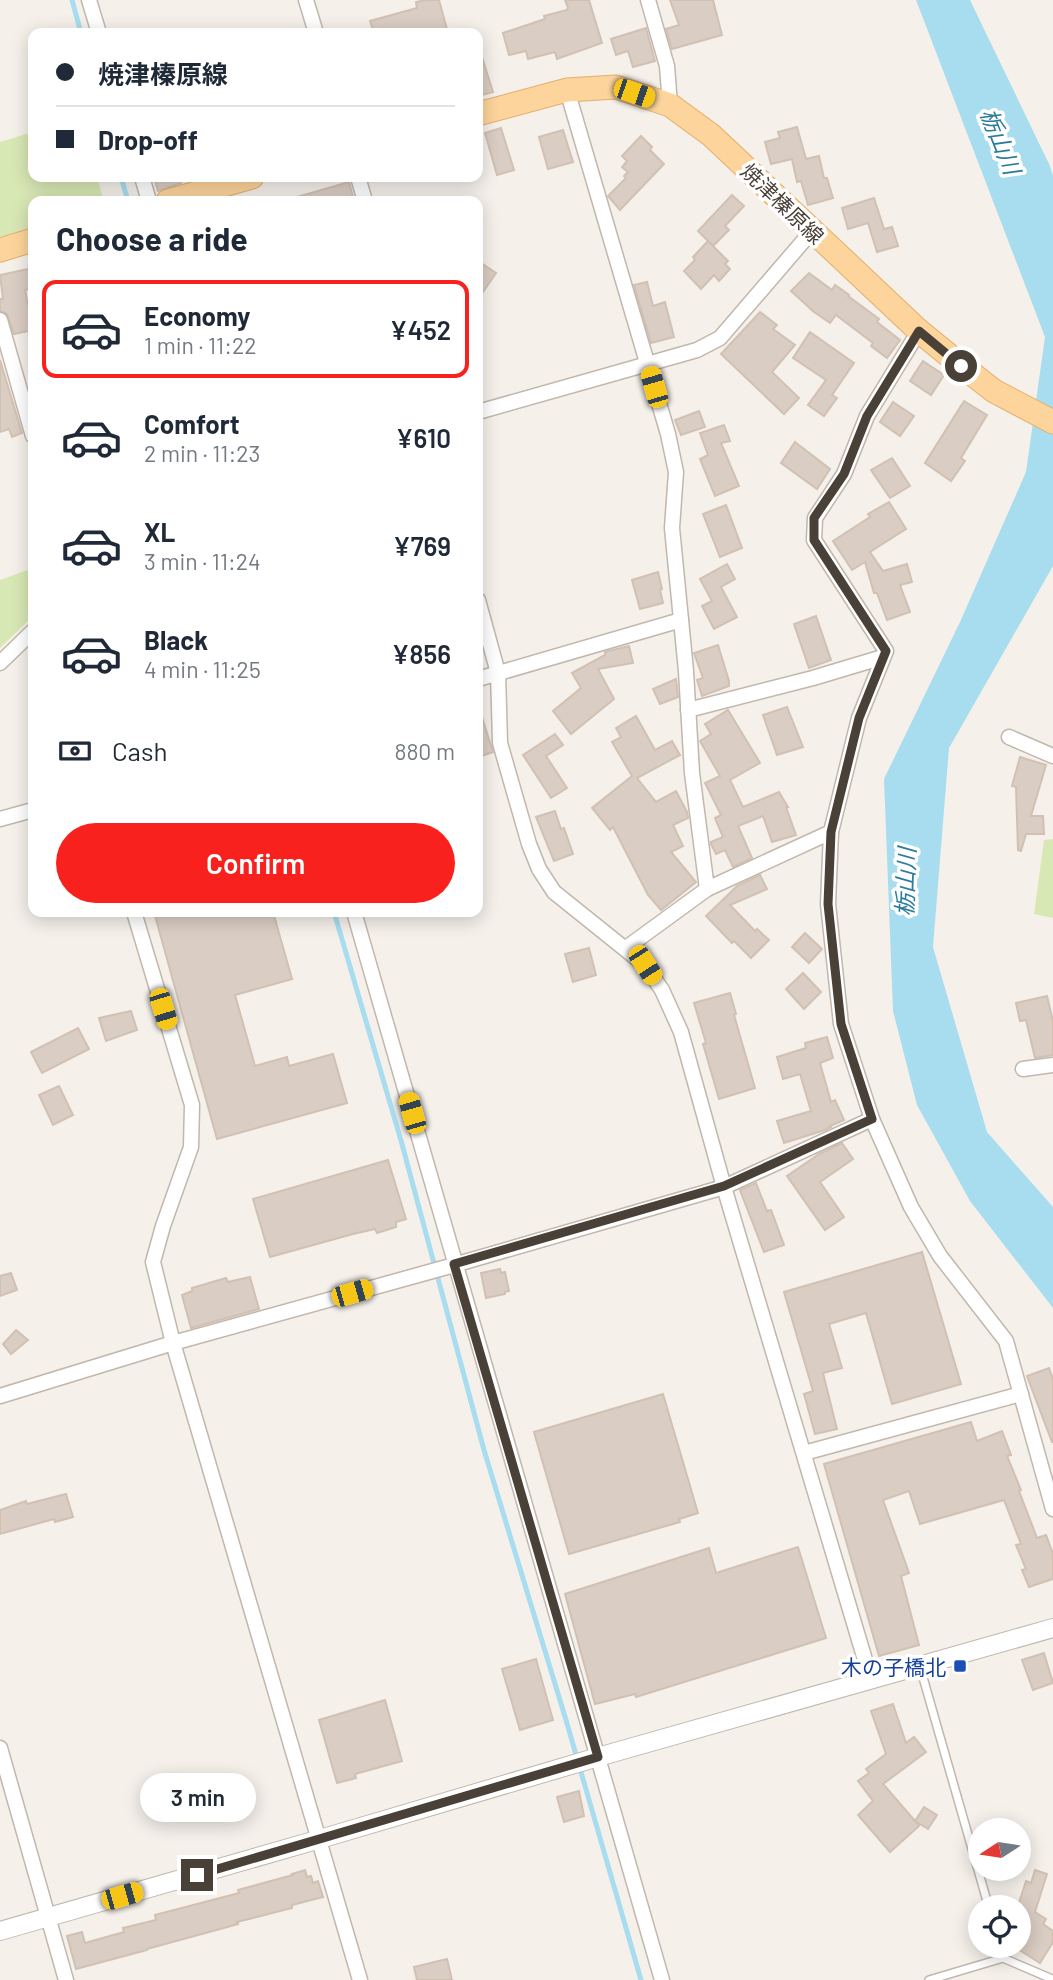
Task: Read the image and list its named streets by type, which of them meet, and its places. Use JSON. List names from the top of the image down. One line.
{"streets":{"main road":["焼津榛原線"]},"water":["栃山川"],"places":{"transit":["木の子橋北"]},"north":"left","page":{"banner":["焼津榛原線","Drop-off"],"heading":"Choose a ride","list":[{"name":"Economy","note":"1 min · 11:22","value":"¥452"},{"name":"Comfort","note":"2 min · 11:23","value":"¥610"},{"name":"XL","note":"3 min · 11:24","value":"¥769"},{"name":"Black","note":"4 min · 11:25","value":"¥856"}],"pay":["Cash","880 m"],"buttons":"Confirm","bubble":"3 min"}}
